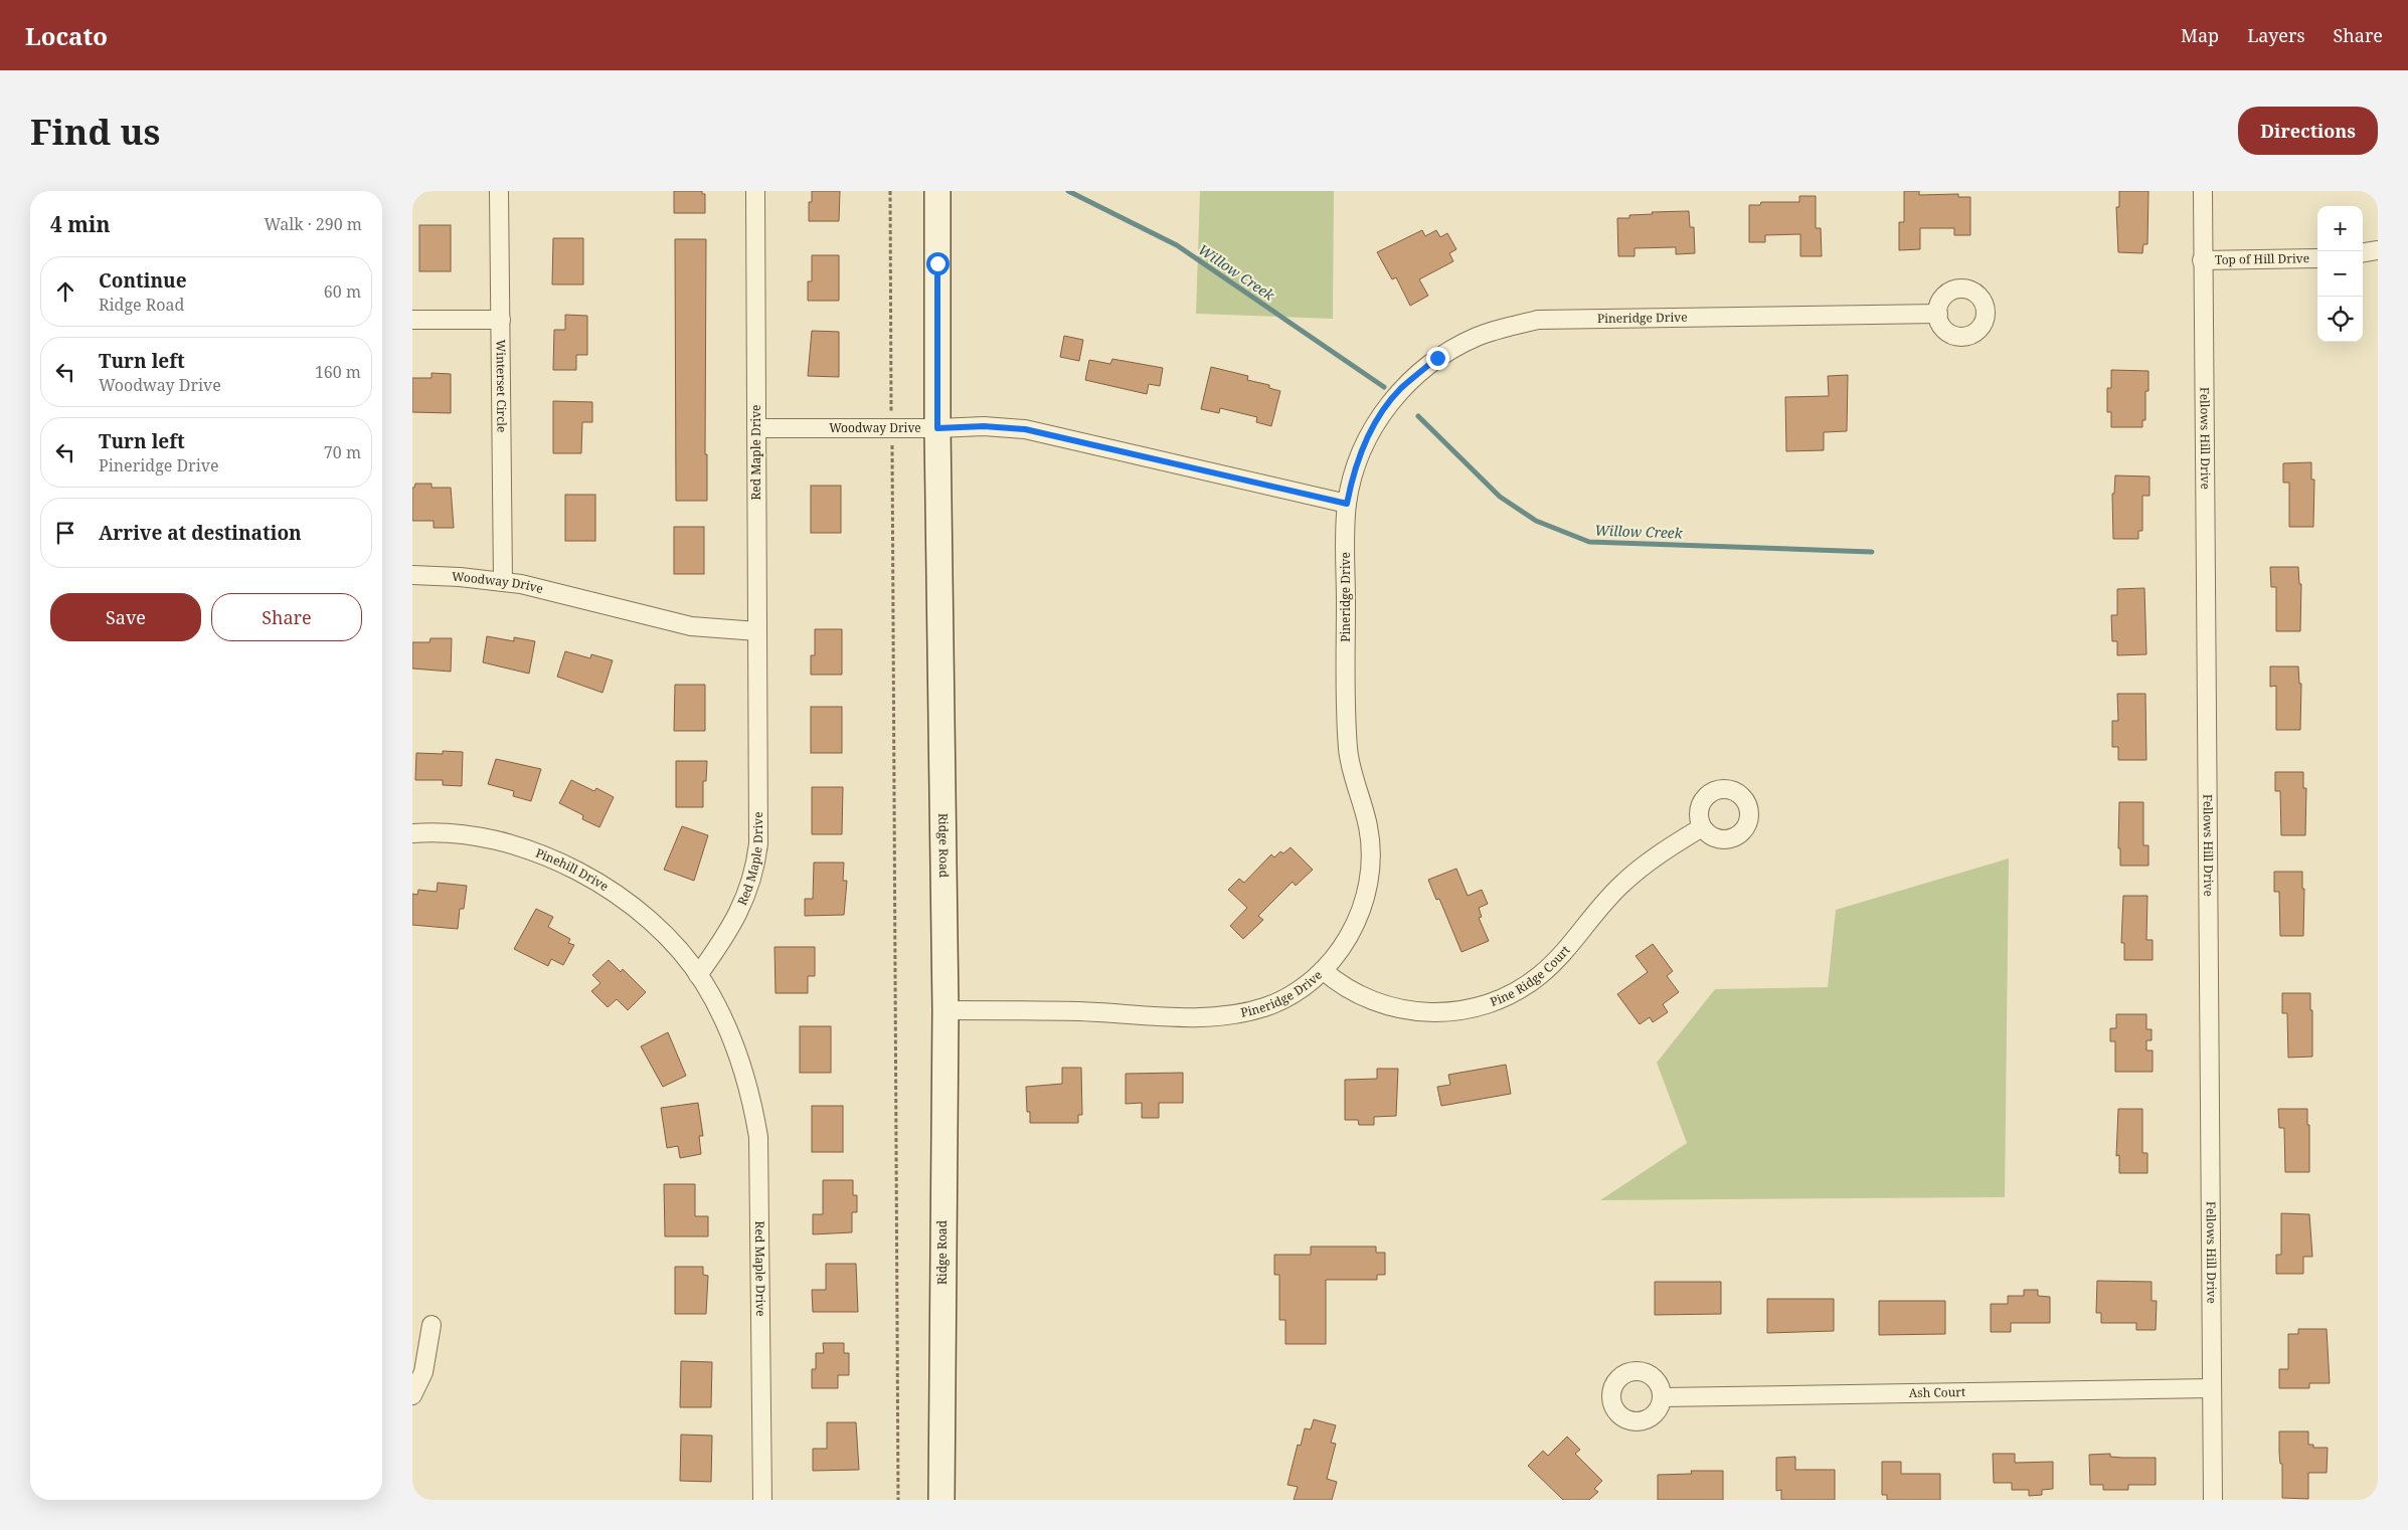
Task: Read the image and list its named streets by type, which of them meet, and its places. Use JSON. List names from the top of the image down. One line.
{"streets":{"street":["Top of Hill Drive","Pineridge Drive","Winterset Circle","Woodway Drive","Fellows Hill Drive","Red Maple Drive","Ridge Road","Pinehill Drive","Pine Ridge Court","Ash Court"]},"crossings":[["Top of Hill Drive","Fellows Hill Drive"],["Pineridge Drive","Woodway Drive"],["Pineridge Drive","Ridge Road"],["Pineridge Drive","Pine Ridge Court"],["Winterset Circle","Woodway Drive"],["Woodway Drive","Red Maple Drive"],["Woodway Drive","Ridge Road"],["Fellows Hill Drive","Ash Court"],["Red Maple Drive","Pinehill Drive"]],"water":["Willow Creek"],"page":{"header":"Locato","nav":["Map","Layers","Share"],"buttons":["Directions",["Save","Share"]],"title":"Find us","heading":["4 min","Walk · 290 m"],"map_buttons":["+","−"],"list":[["Continue","Ridge Road","60 m"],["Turn left","Woodway Drive","160 m"],["Turn left","Pineridge Drive","70 m"],"Arrive at destination"]}}
